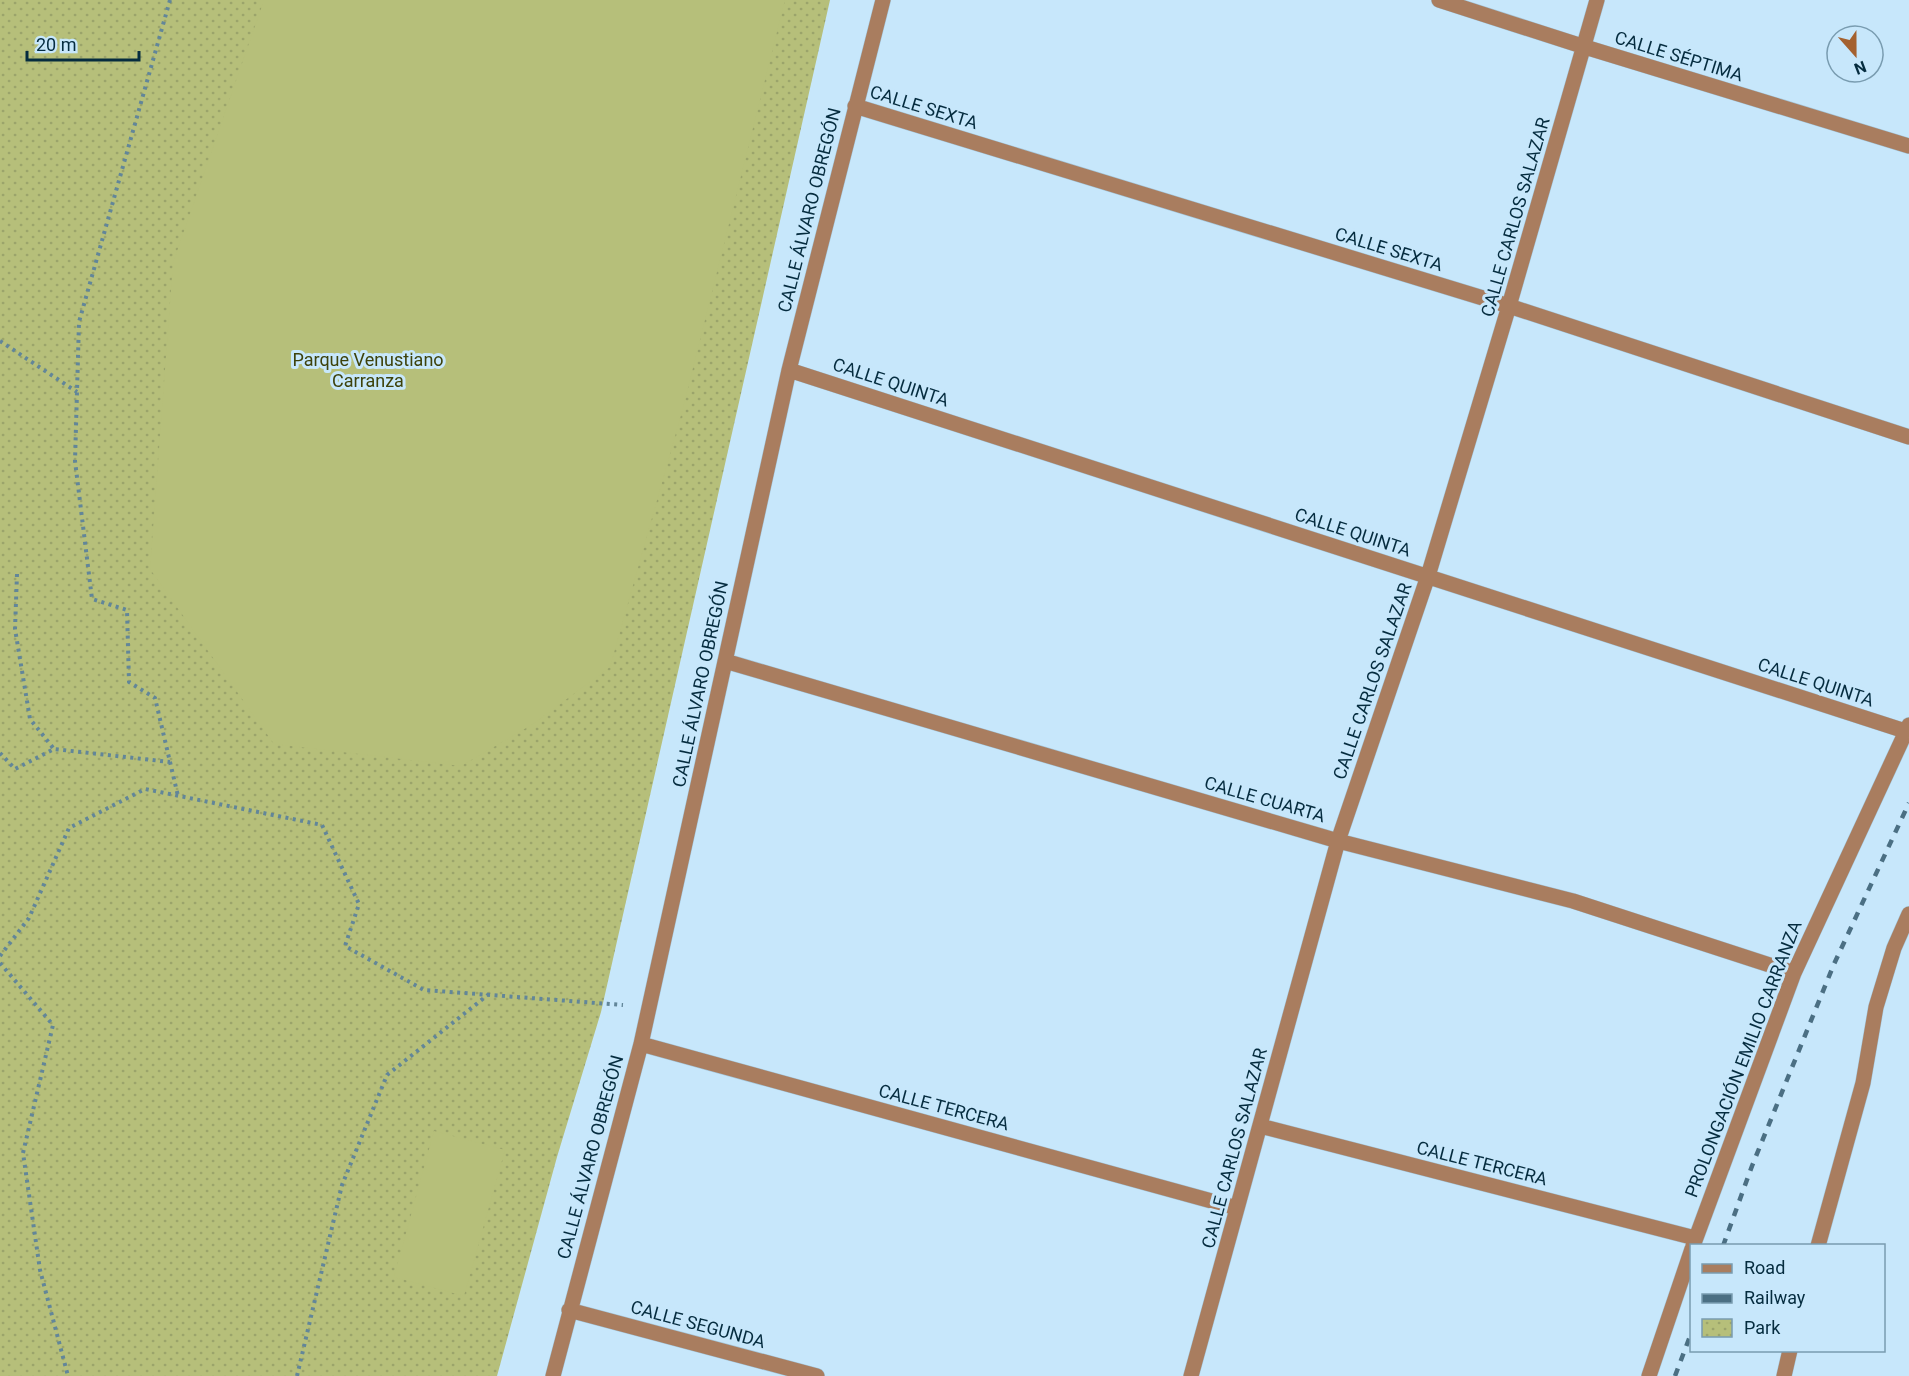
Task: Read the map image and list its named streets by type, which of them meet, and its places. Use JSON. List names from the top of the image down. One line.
{"streets":{"street":["CALLE SÉPTIMA","CALLE SEXTA","CALLE ÁLVARO OBREGÓN","CALLE CARLOS SALAZAR","CALLE QUINTA","CALLE CUARTA","PROLONGACIÓN EMILIO CARRANZA","CALLE TERCERA","CALLE SEGUNDA"]},"crossings":[["CALLE SÉPTIMA","CALLE CARLOS SALAZAR"],["CALLE SEXTA","CALLE ÁLVARO OBREGÓN"],["CALLE SEXTA","CALLE CARLOS SALAZAR"],["CALLE ÁLVARO OBREGÓN","CALLE QUINTA"],["CALLE ÁLVARO OBREGÓN","CALLE CUARTA"],["CALLE ÁLVARO OBREGÓN","CALLE TERCERA"],["CALLE ÁLVARO OBREGÓN","CALLE SEGUNDA"],["CALLE CARLOS SALAZAR","CALLE QUINTA"],["CALLE CARLOS SALAZAR","CALLE CUARTA"],["CALLE CARLOS SALAZAR","CALLE TERCERA"],["CALLE QUINTA","PROLONGACIÓN EMILIO CARRANZA"],["CALLE CUARTA","PROLONGACIÓN EMILIO CARRANZA"],["PROLONGACIÓN EMILIO CARRANZA","CALLE TERCERA"]],"parks":["Parque Venustiano Carranza"],"legend":["Road","Railway","Park"],"scale_bar":"20 m","north":"bottom"}
